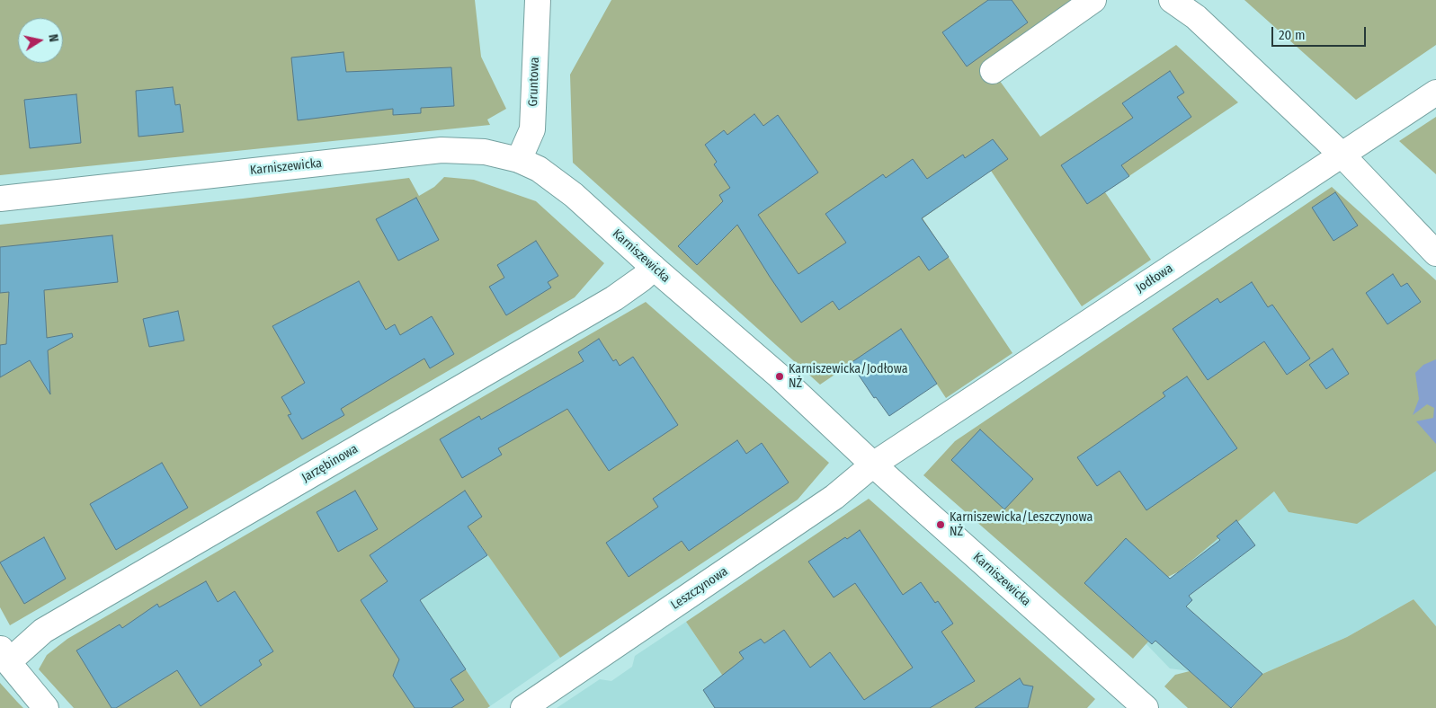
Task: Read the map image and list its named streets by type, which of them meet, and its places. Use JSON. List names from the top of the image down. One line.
{"streets":{"street":["Gruntowa","Karniszewicka","Jodłowa","Jarzębinowa","Leszczynowa"]},"crossings":[["Gruntowa","Karniszewicka"],["Karniszewicka","Jodłowa"],["Karniszewicka","Jarzębinowa"],["Karniszewicka","Leszczynowa"],["Jodłowa","Leszczynowa"]],"places":["Karniszewicka/Jodłowa NŻ","Karniszewicka/Leszczynowa NŻ"],"scale_bar":"20 m","north":"right"}
